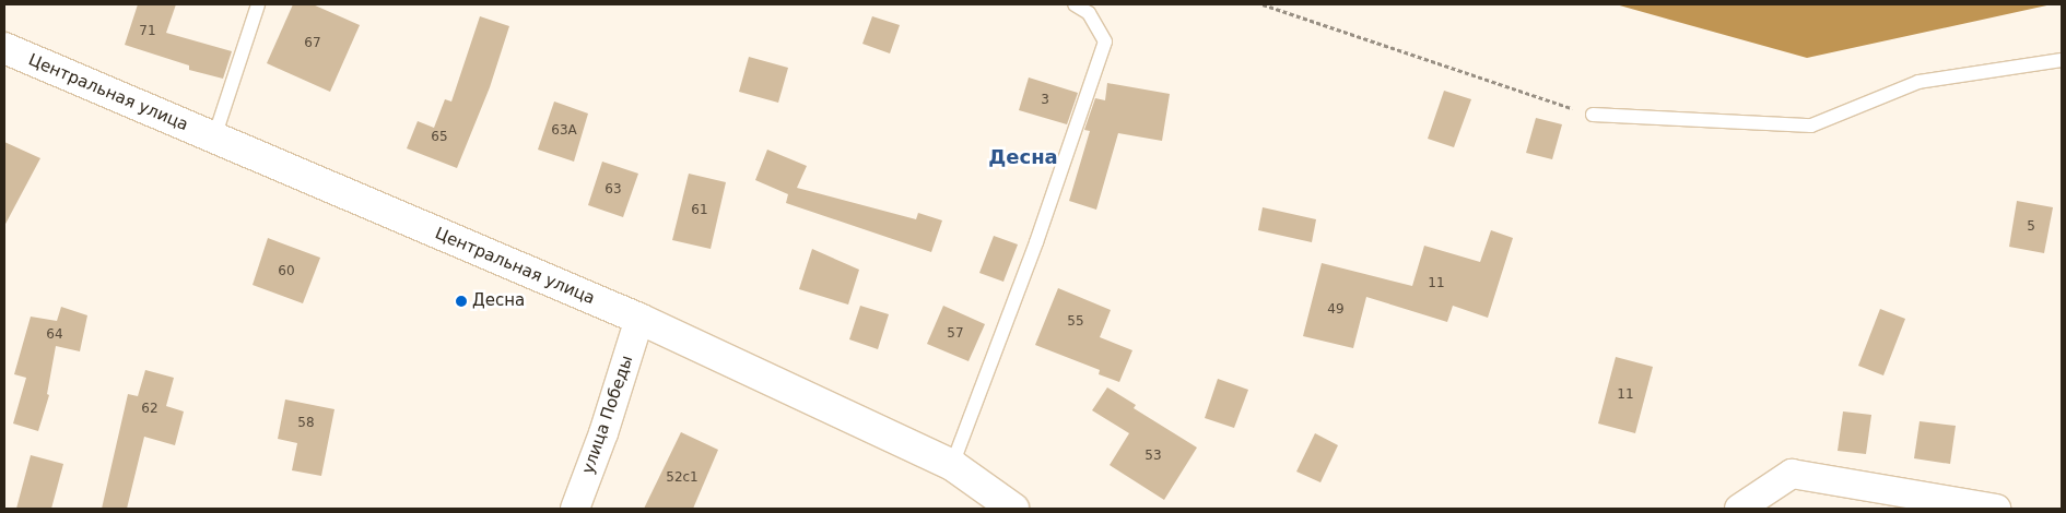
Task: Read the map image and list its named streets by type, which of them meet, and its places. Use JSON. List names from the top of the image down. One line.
{"streets":{"street":["Центральная улица","улица Победы"]},"crossings":[["Центральная улица","улица Победы"]],"districts":["Десна"],"places":["Десна"],"house_numbers":["71","67","3","63А","65","63","61","5","60","11","49","55","57","64","11","62","58","53","52с1"]}
